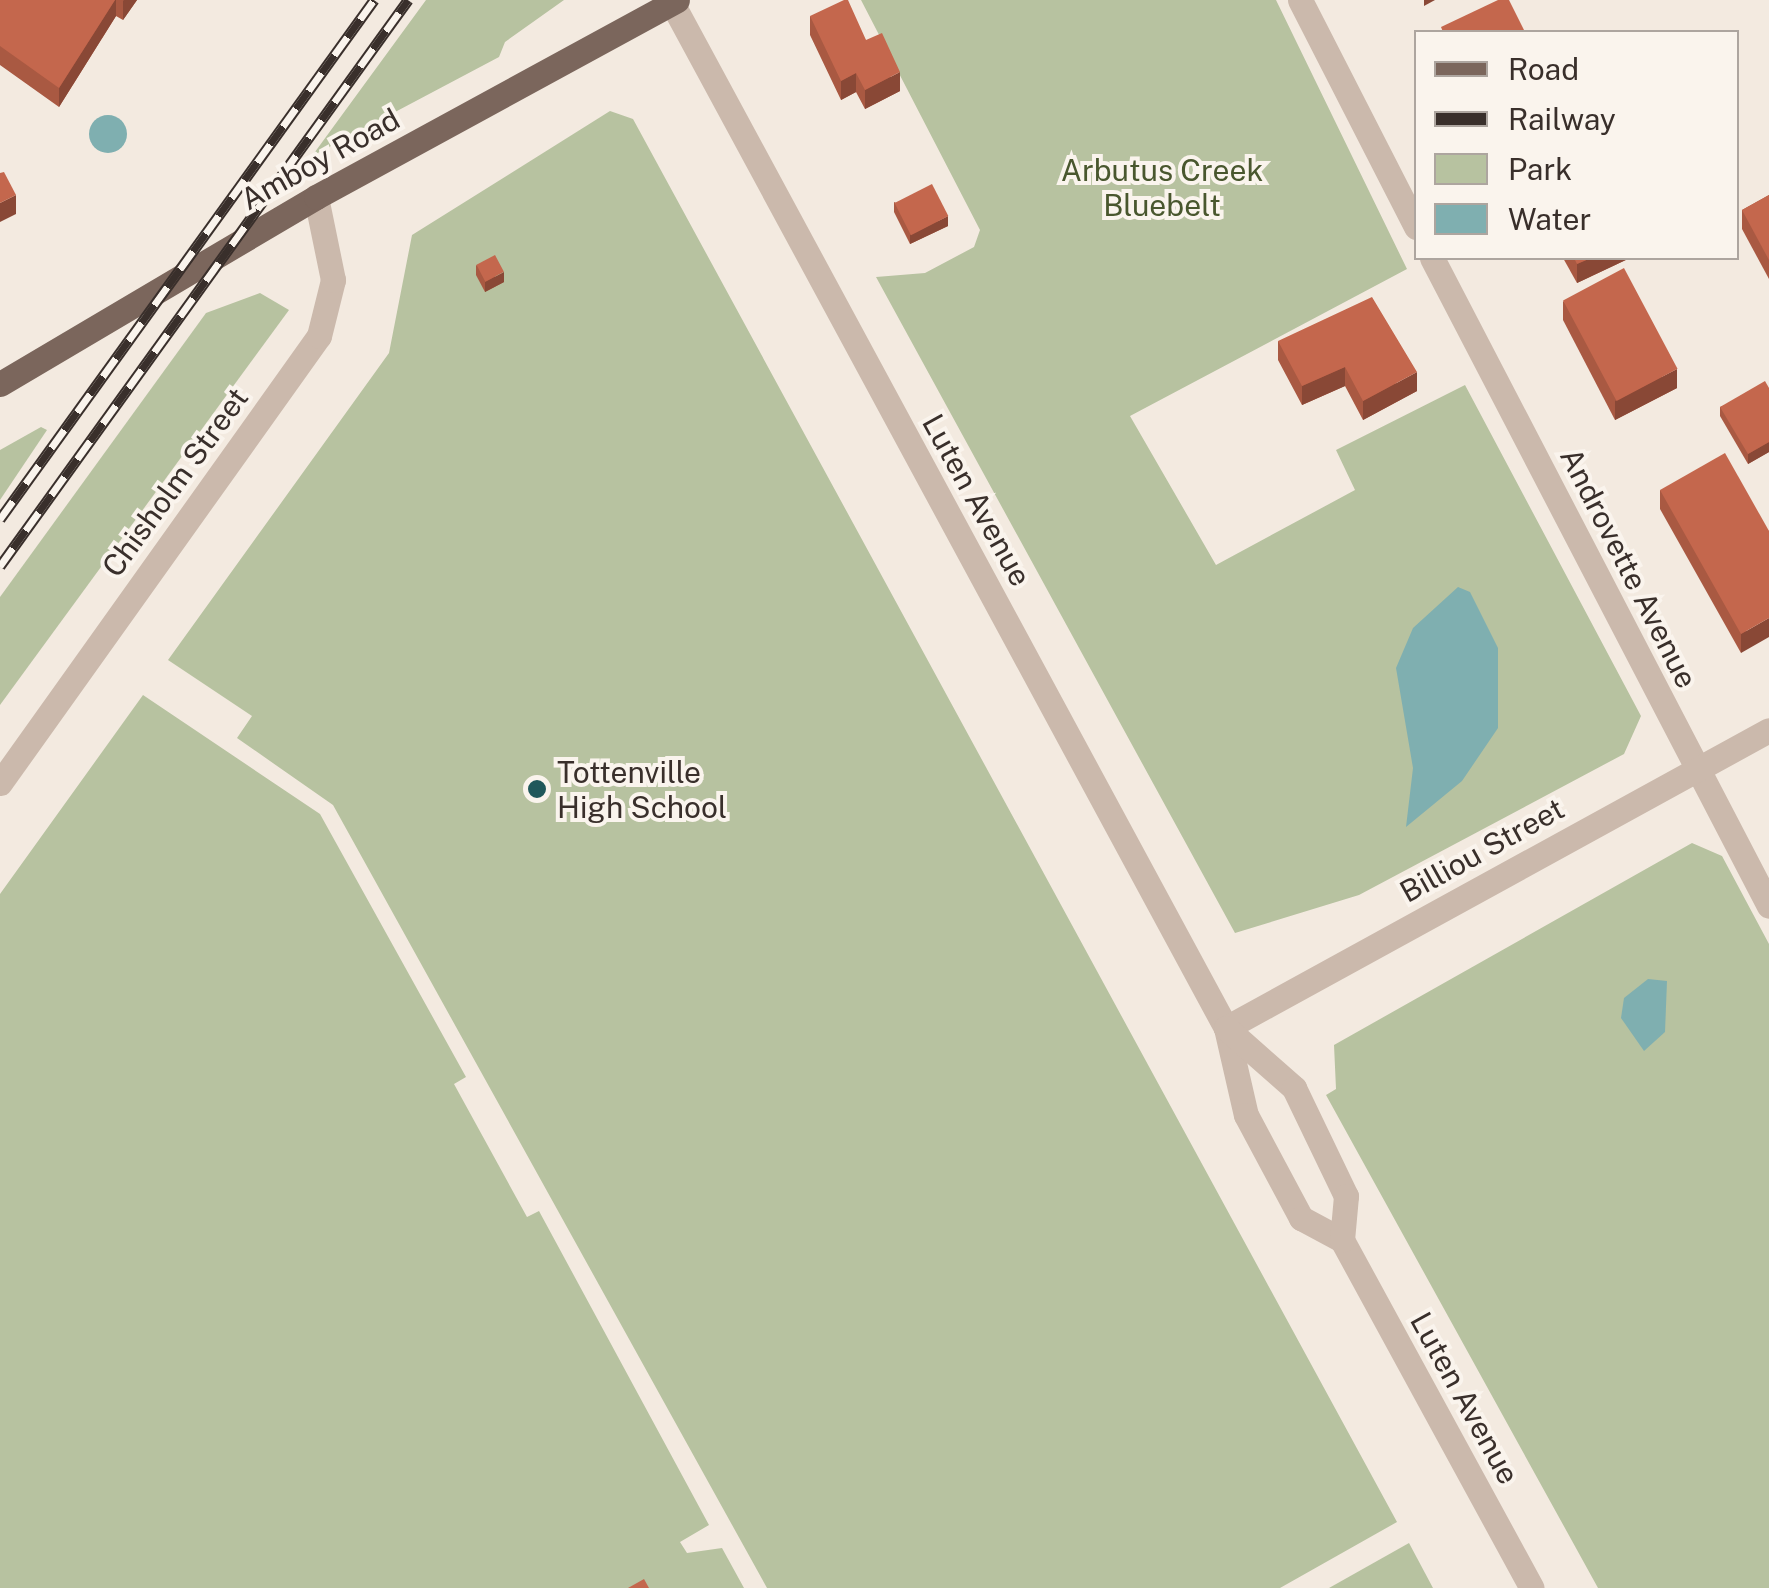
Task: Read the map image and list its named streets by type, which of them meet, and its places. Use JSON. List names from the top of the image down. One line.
{"streets":{"main road":["Amboy Road"],"street":["Chisholm Street","Luten Avenue","Androvette Avenue","Billiou Street"]},"crossings":[["Amboy Road","Chisholm Street"],["Amboy Road","Luten Avenue"],["Luten Avenue","Billiou Street"],["Androvette Avenue","Billiou Street"]],"parks":["Arbutus Creek Bluebelt"],"places":["Tottenville High School"],"legend":["Road","Railway","Park","Water"]}
